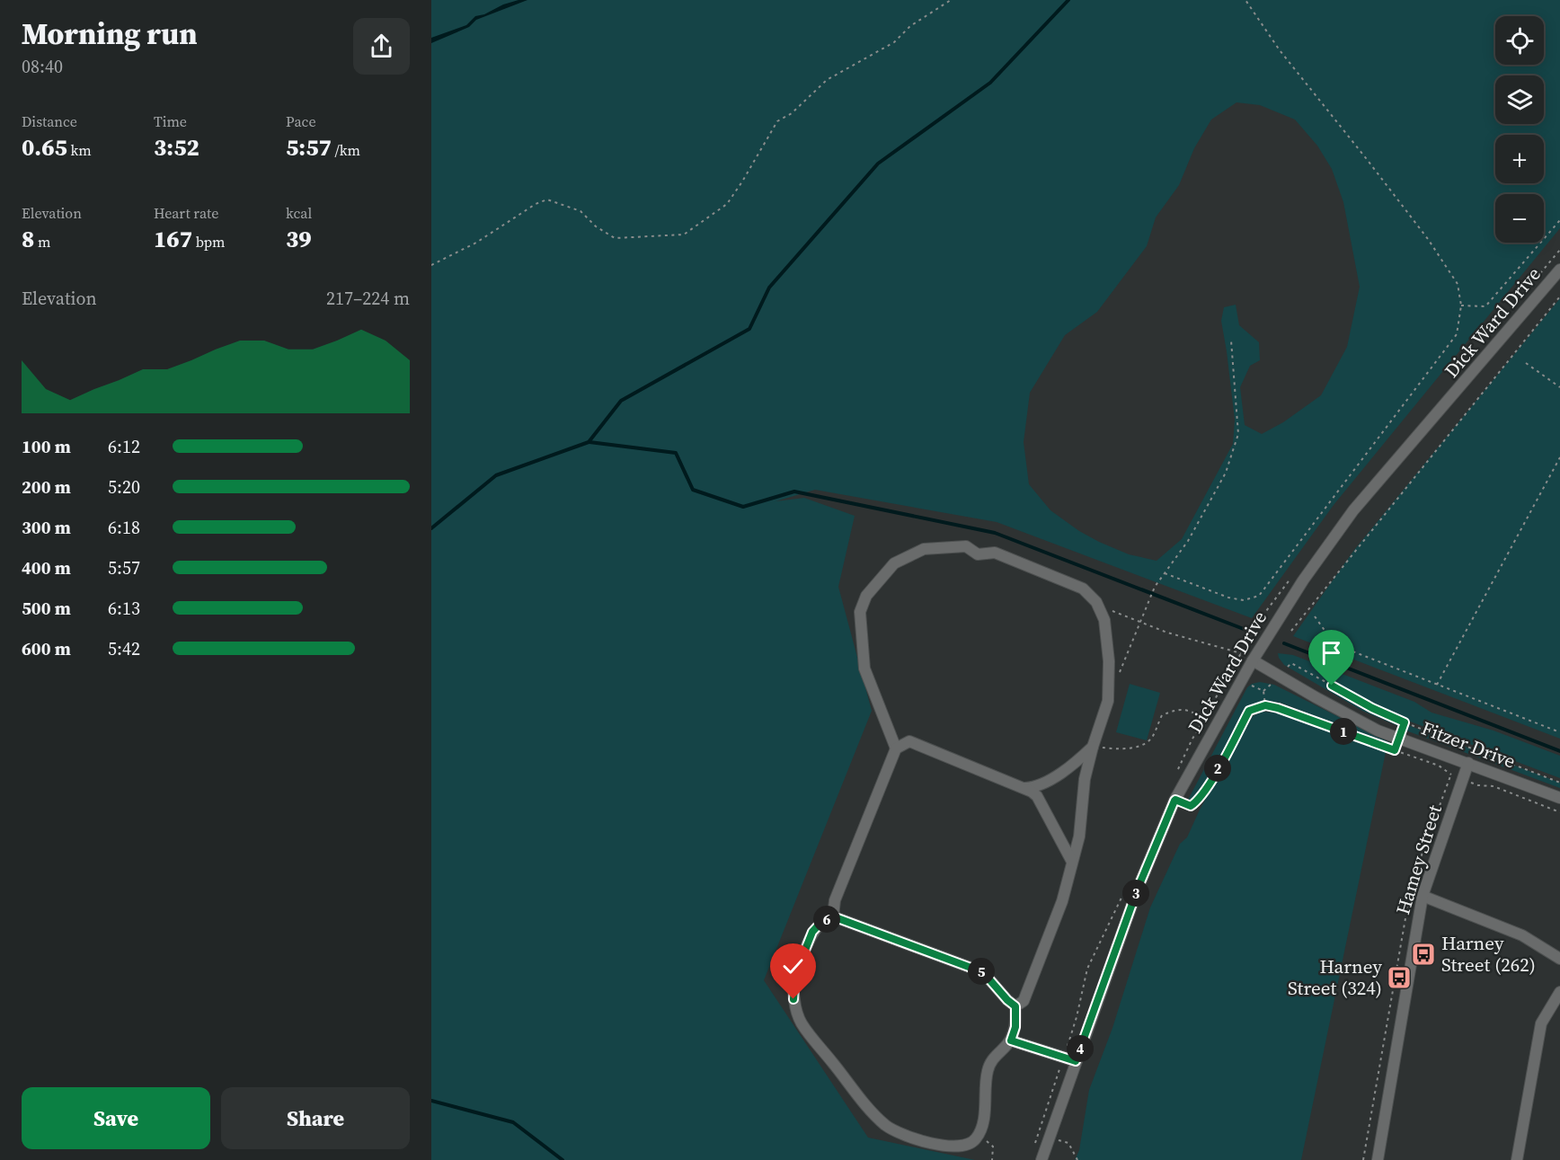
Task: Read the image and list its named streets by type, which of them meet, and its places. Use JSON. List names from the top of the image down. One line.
{"streets":{"street":["Dick Ward Drive","Fitzer Drive","Hamey Street"]},"crossings":[["Dick Ward Drive","Fitzer Drive"],["Fitzer Drive","Hamey Street"]],"places":{"bus stop":["Harney Street (262)","Harney Street (324)"]},"page":{"heading":["Morning run","08:40"],"map_buttons":["+","−"],"stats":[["Distance","0.65 km"],["Time","3:52"],["Pace","5:57 /km"],["Elevation","8 m"],["Heart rate","167 bpm"],["kcal","39"]],"chart":["Elevation","217–224 m"],"list":[{"name":"100 m","note":"6:12"},{"name":"200 m","note":"5:20"},{"name":"300 m","note":"6:18"},{"name":"400 m","note":"5:57"},{"name":"500 m","note":"6:13"},{"name":"600 m","note":"5:42"}],"pins":["1","2","3","6","5","4"],"buttons":["Save","Share"]}}
